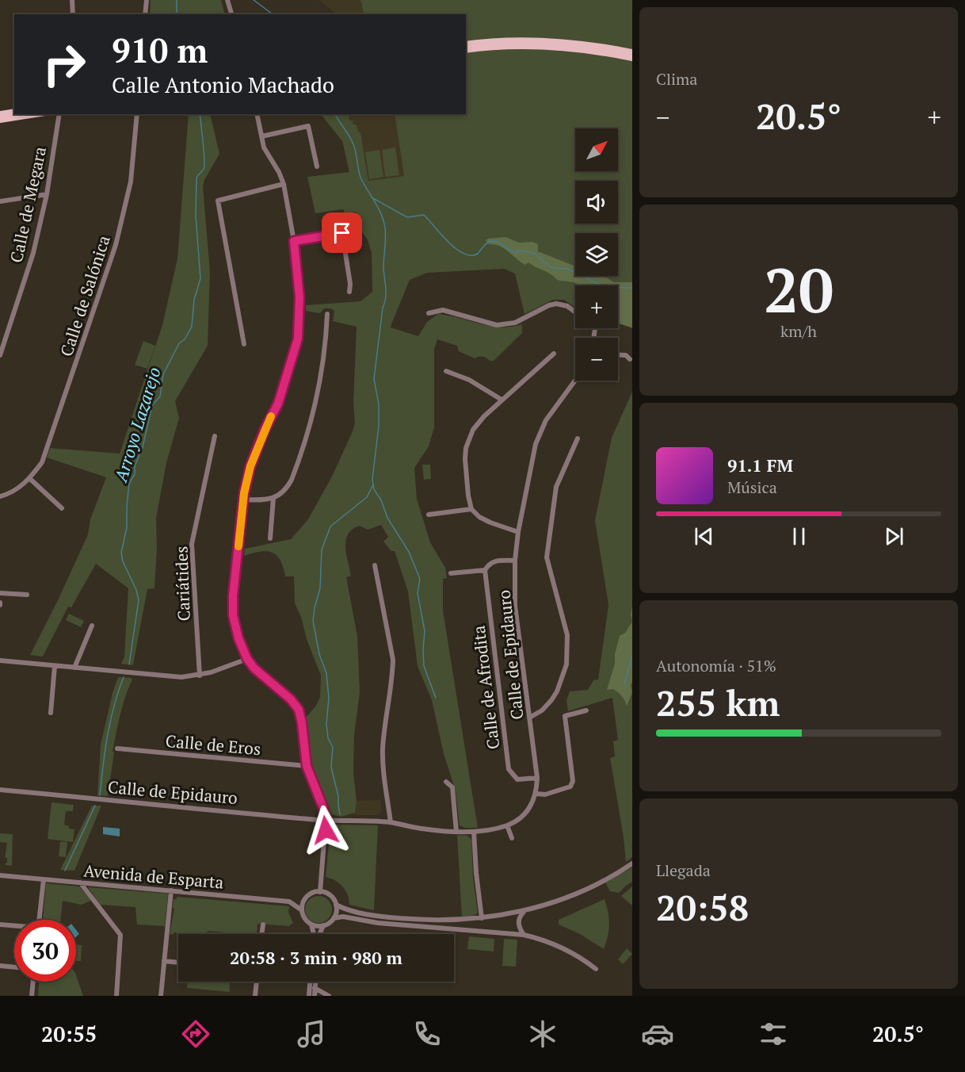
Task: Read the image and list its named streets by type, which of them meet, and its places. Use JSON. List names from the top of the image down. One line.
{"streets":{"street":["Calle de Megara","Calle de Salónica","Cariátides","Calle de Epidauro","Calle de Afrodita","Calle de Eros","Avenida de Esparta"]},"crossings":[["Calle de Epidauro","Calle de Afrodita"]],"water":["Arroyo Lazarejo"],"north":"top right","page":{"tile":["Clima",["20","km/h"],["Autonomía · 51%","255 km"],["Llegada","20:58"]],"turn":["910 m","Calle Antonio Machado"],"heat":["−","20.5°","+"],"map_buttons":["+","−"],"song":["91.1 FM","Música"],"limit":"30","trip":"20:58 · 3 min · 980 m","tabs":["20:55","20.5°"]}}
